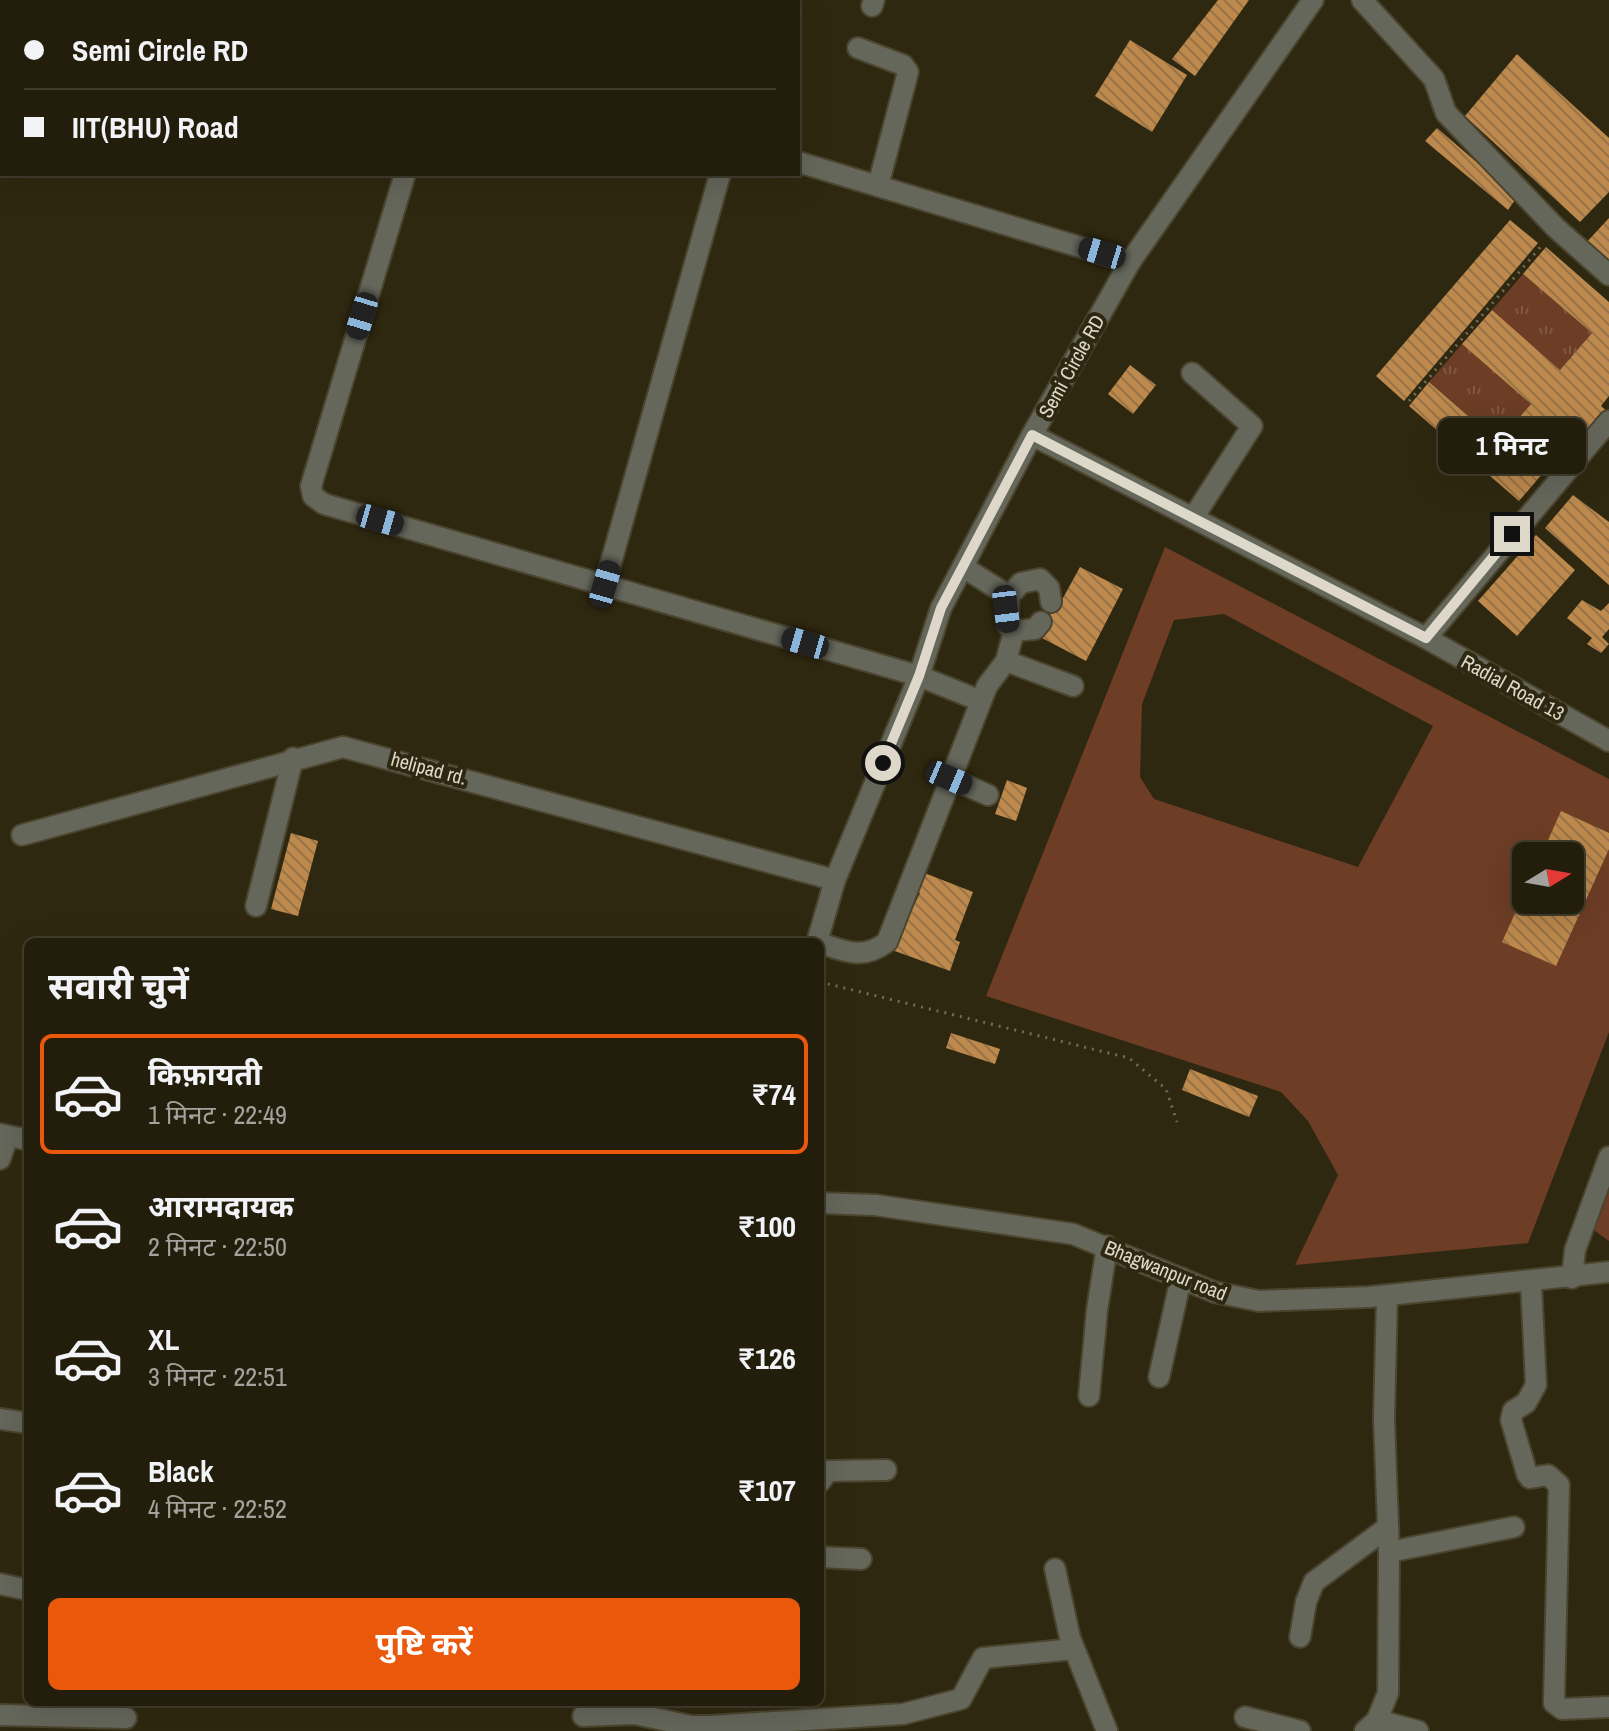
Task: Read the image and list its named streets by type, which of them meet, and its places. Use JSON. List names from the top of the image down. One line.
{"streets":{"street":["Semi Circle RD","Radial Road 13","helipad rd.","Bhagwanpur road"]},"crossings":[["Semi Circle RD","Radial Road 13"],["Semi Circle RD","helipad rd."]],"north":"right","page":{"banner":["Semi Circle RD","IIT(BHU) Road"],"bubble":"1 मिनट","heading":"सवारी चुनें","list":[{"name":"किफ़ायती","note":"1 मिनट · 22:49","value":"₹74"},{"name":"आरामदायक","note":"2 मिनट · 22:50","value":"₹100"},{"name":"XL","note":"3 मिनट · 22:51","value":"₹126"},{"name":"Black","note":"4 मिनट · 22:52","value":"₹107"}],"buttons":"पुष्टि करें"}}
